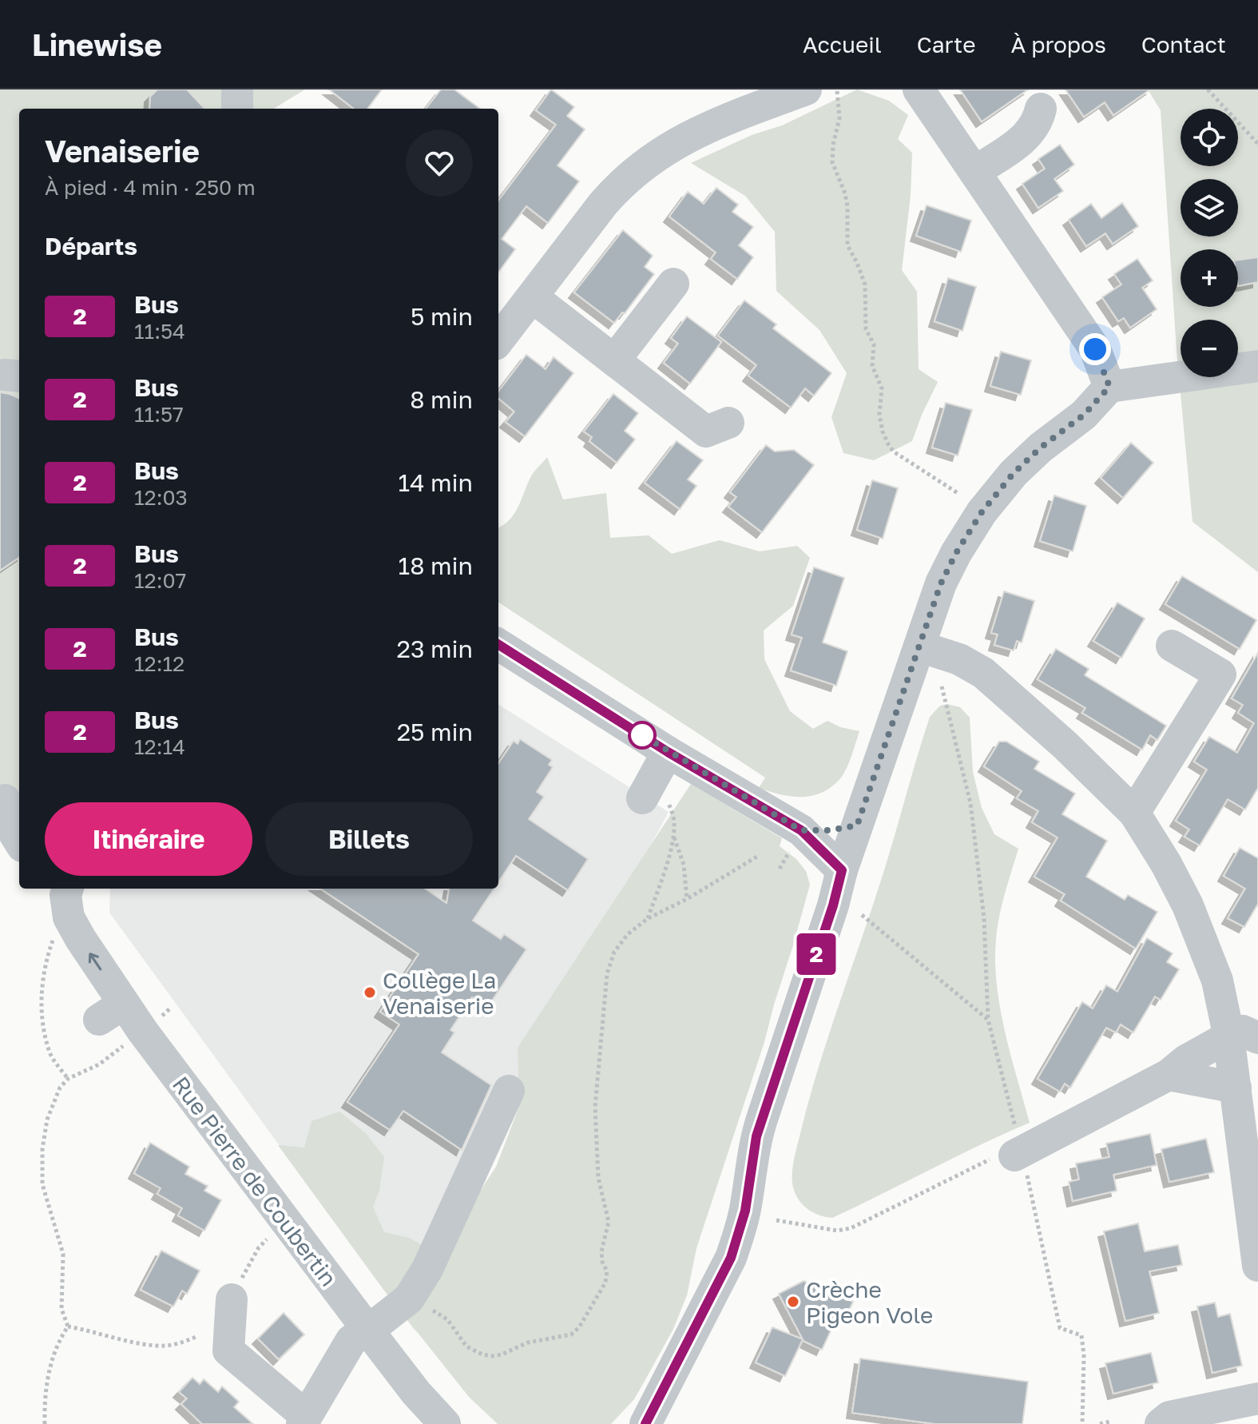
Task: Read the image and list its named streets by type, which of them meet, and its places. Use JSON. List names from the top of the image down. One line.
{"streets":{"street":["Rue Pierre de Coubertin"]},"places":["Collège La Venaiserie","Crèche Pigeon Vole"],"lines":["bus line 2"],"page":{"header":"Linewise","nav":["Accueil","Carte","À propos","Contact"],"on_map":"2","map_buttons":["+","−"],"heading":[["Venaiserie","À pied · 4 min · 250 m"],"Départs"],"list":[{"mark":"2","name":"Bus","note":"11:54","value":"5 min"},{"mark":"2","name":"Bus","note":"11:57","value":"8 min"},{"mark":"2","name":"Bus","note":"12:03","value":"14 min"},{"mark":"2","name":"Bus","note":"12:07","value":"18 min"},{"mark":"2","name":"Bus","note":"12:12","value":"23 min"},{"mark":"2","name":"Bus","note":"12:14","value":"25 min"}],"buttons":["Itinéraire","Billets"]}}
